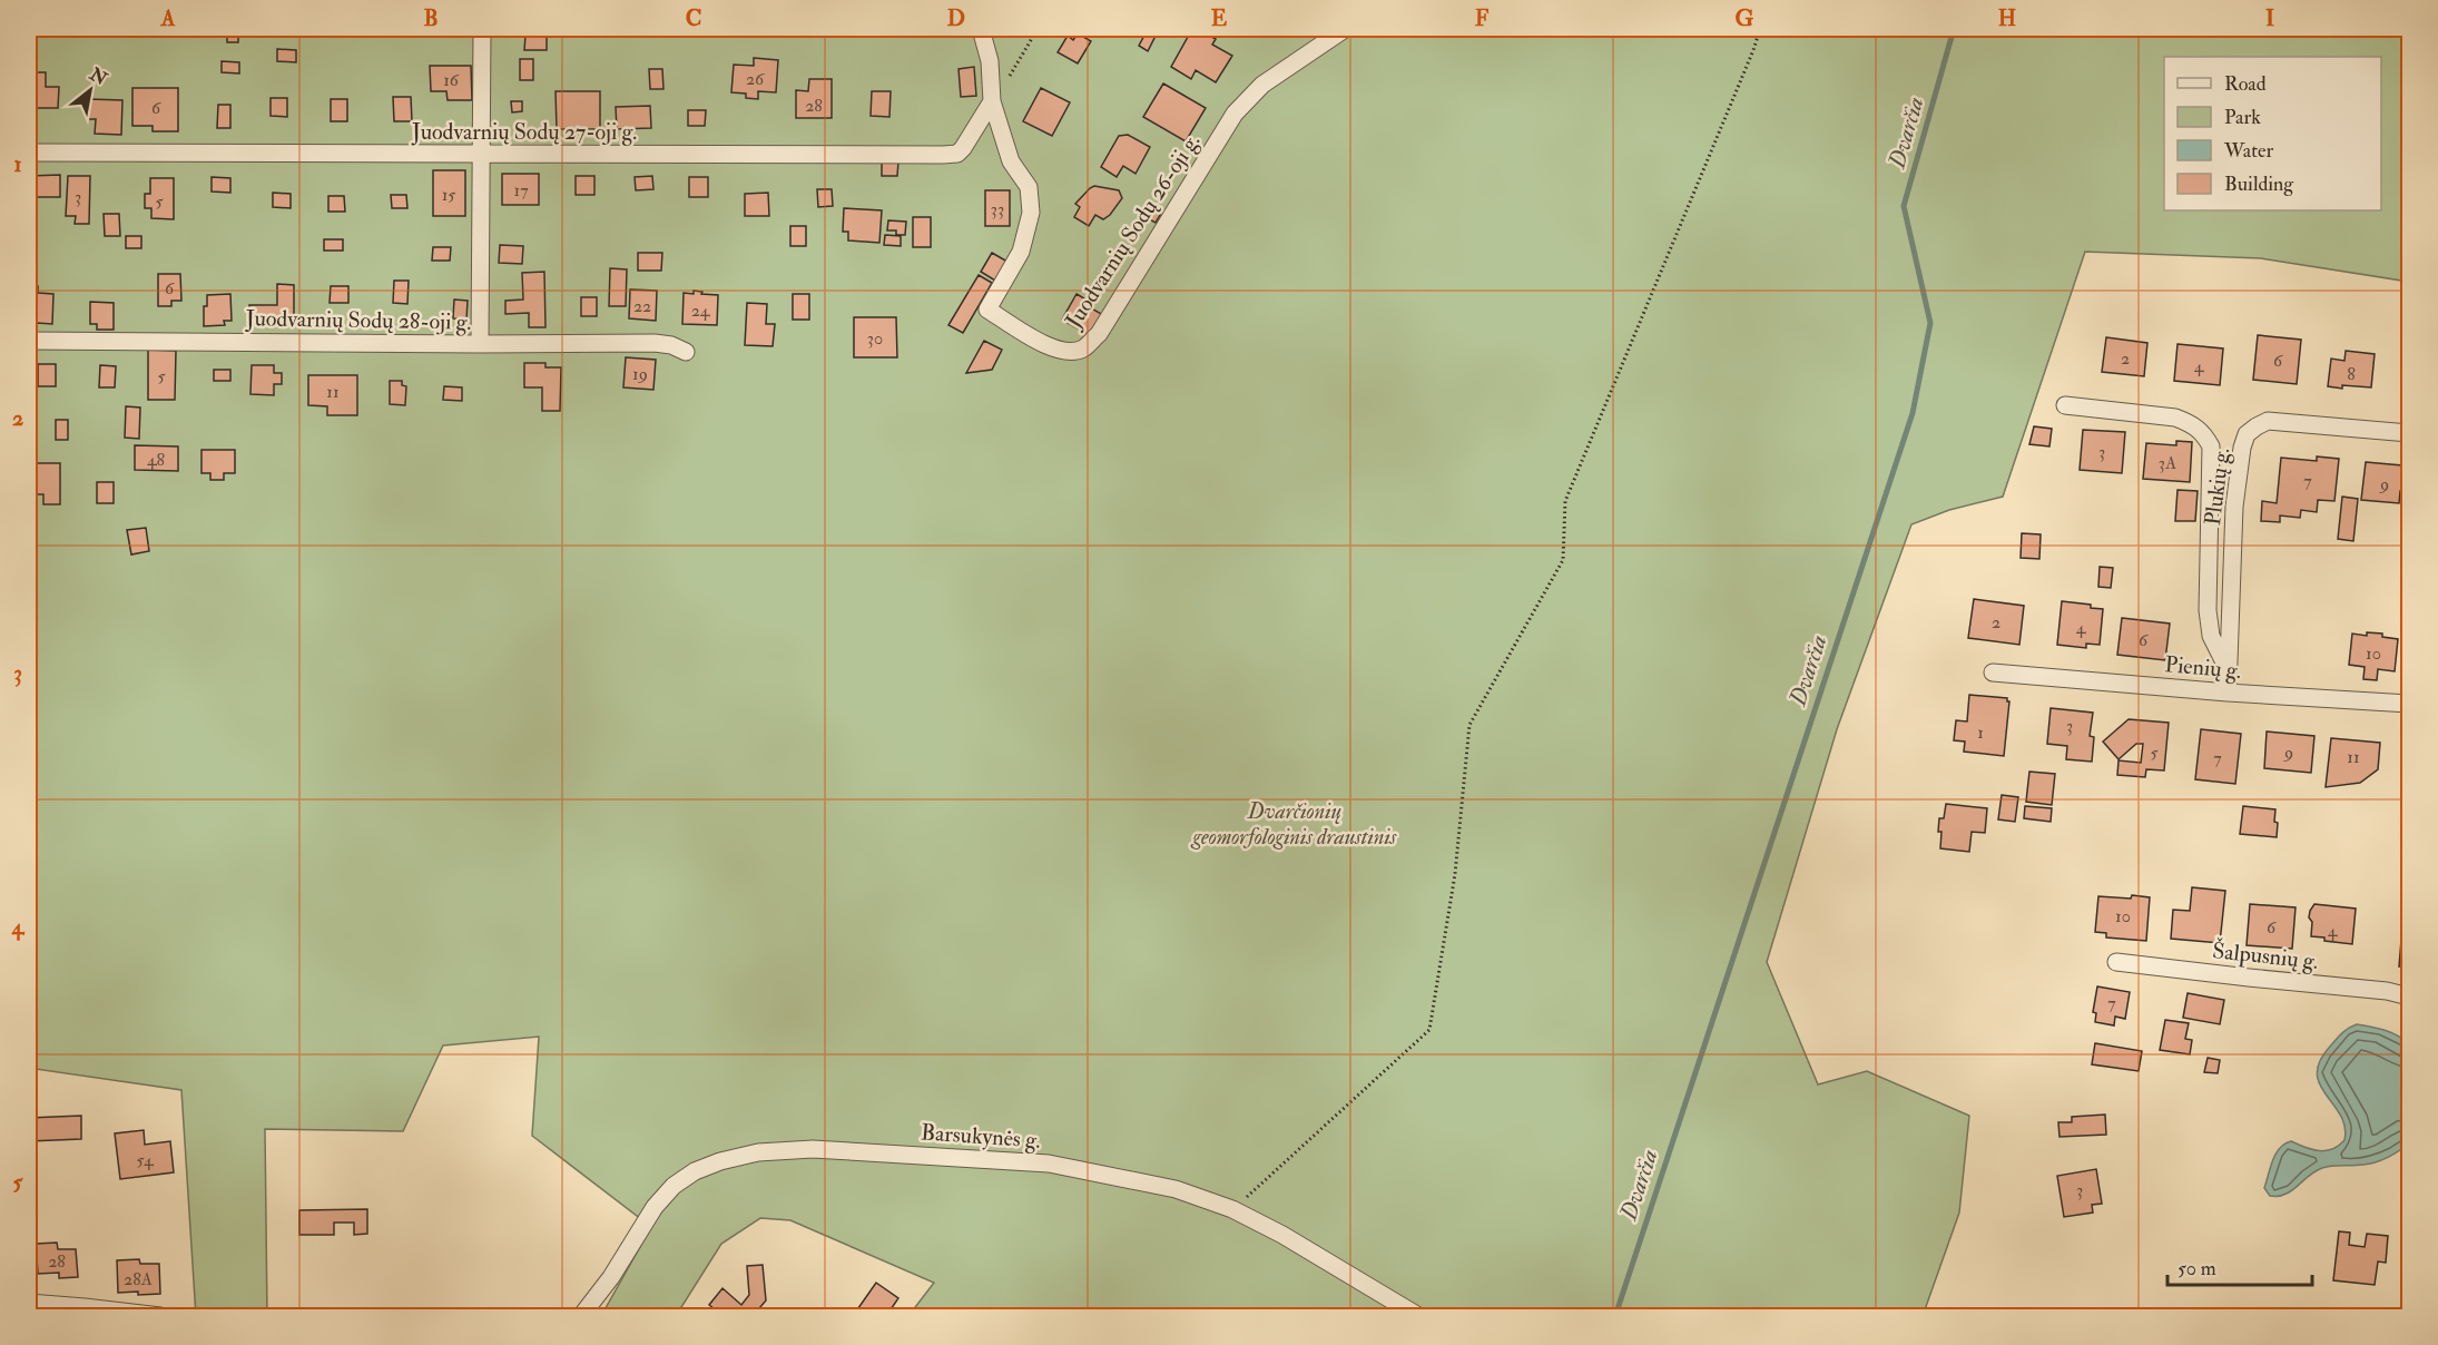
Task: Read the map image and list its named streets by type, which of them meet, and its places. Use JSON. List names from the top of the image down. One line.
{"streets":{"street":["Juodvarnių Sodų 27-oji g.","Juodvarnių Sodų 26-oji g.","Juodvarnių Sodų 28-oji g.","Plukių g.","Pienių g.","Šalpusnių g.","Barsukynės g."]},"crossings":[["Juodvarnių Sodų 27-oji g.","Juodvarnių Sodų 26-oji g."],["Plukių g.","Pienių g."]],"water":["Dvarčia"],"parks":["Dvarčionių geomorfologinis draustinis"],"house_numbers":["26","16","28","6","17","15","3","5","33","6","22","24","30","2","6","4","19","8","5","11","3","48","3A","7","9","2","4","6","10","3","1","5","9","11","7","10","6","4","7","54","3","28","28A"],"legend":["Road","Park","Water","Building"],"scale_bar":"50 m","north":"top right","grid":{"columns":["A","B","C","D","E","F","G","H","I"],"rows":["1","2","3","4","5"]}}
